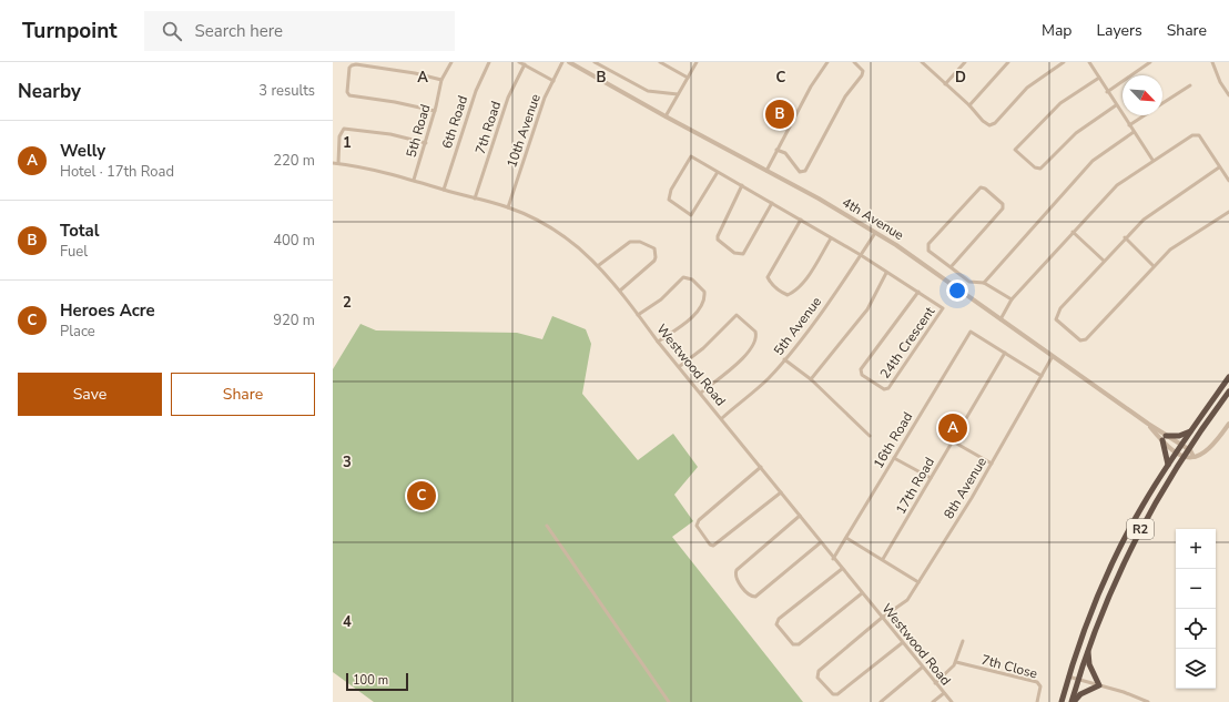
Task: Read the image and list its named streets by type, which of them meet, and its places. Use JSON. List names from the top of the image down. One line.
{"streets":{"highway":["R2"],"street":["6th Road","7th Road","5th Road","10th Avenue","4th Avenue","5th Avenue","24th Crescent","Westwood Road","16th Road","17th Road","8th Avenue","7th Close"]},"crossings":[["6th Road","Westwood Road"],["7th Road","Westwood Road"],["5th Road","Westwood Road"],["10th Avenue","Westwood Road"],["4th Avenue","5th Avenue"],["4th Avenue","8th Avenue"],["5th Avenue","Westwood Road"],["Westwood Road","16th Road"],["Westwood Road","8th Avenue"],["16th Road","17th Road"]],"scale_bar":"100 m","north":"bottom right","page":{"header":"Turnpoint","search":"Search here","nav":["Map","Layers","Share"],"heading":["Nearby","3 results"],"pins":["B","A","C"],"list":[{"mark":"A","name":"Welly","note":"Hotel · 17th Road","value":"220 m"},{"mark":"B","name":"Total","note":"Fuel","value":"400 m"},{"mark":"C","name":"Heroes Acre","note":"Place","value":"920 m"}],"buttons":["Save","Share"],"map_buttons":["+","−"],"scale":"100 m"},"grid":{"columns":["A","B","C","D"],"rows":["1","2","3","4"]}}
